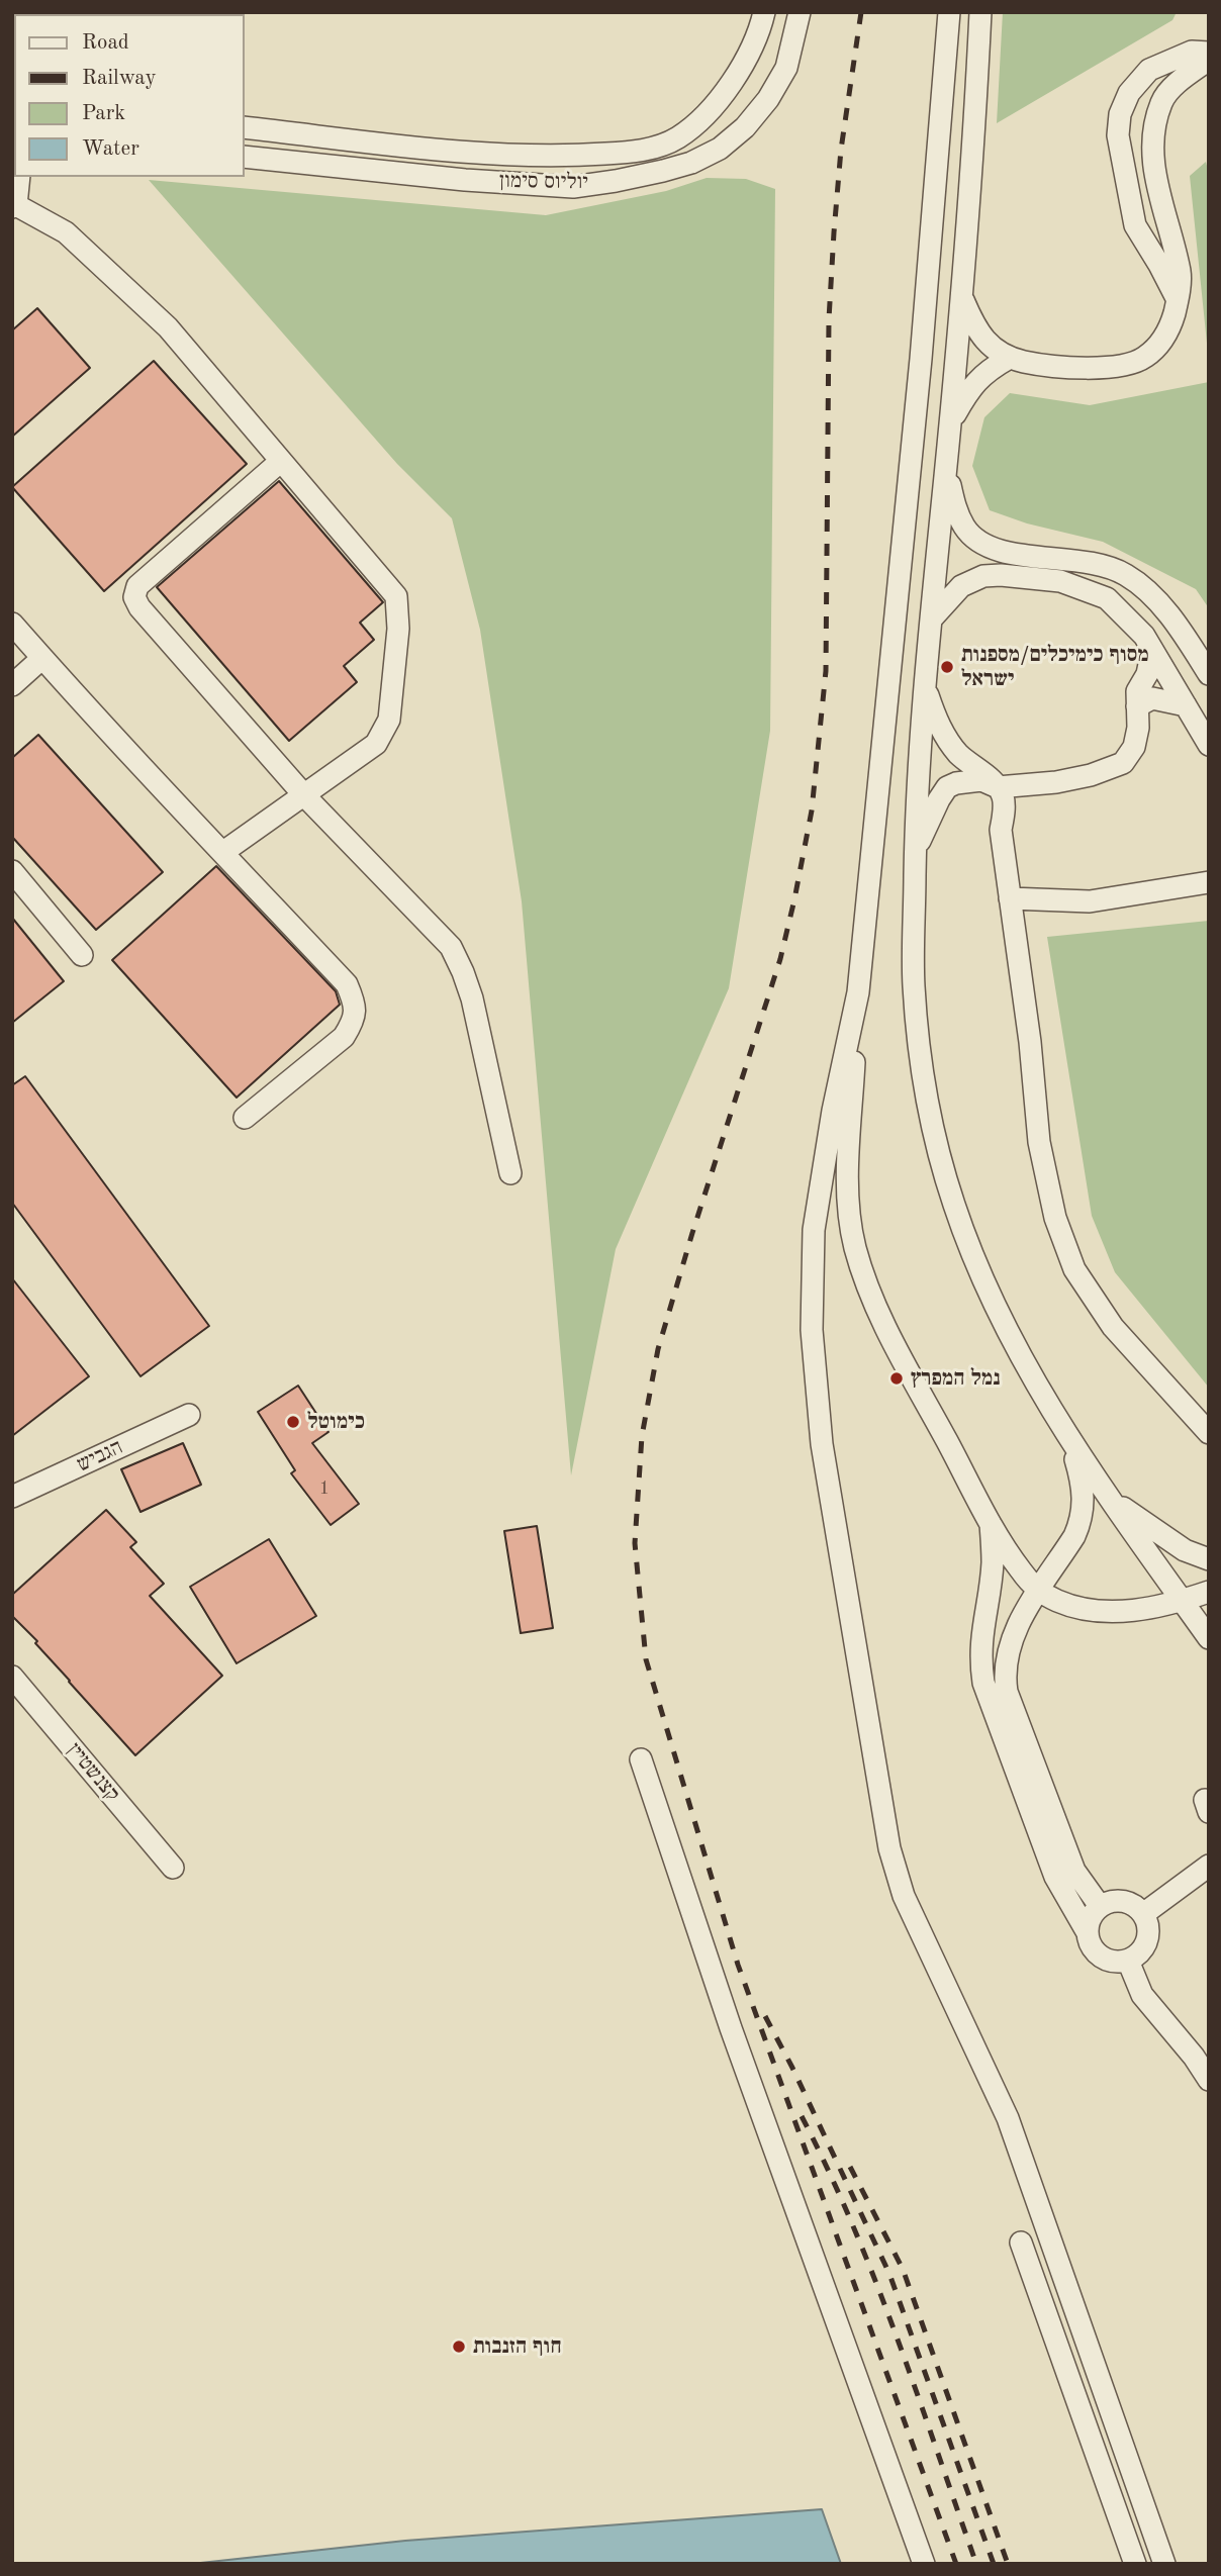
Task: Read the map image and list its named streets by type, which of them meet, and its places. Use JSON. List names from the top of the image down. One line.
{"streets":{"street":["יוליוס סימון","הגביש","קצנשטיין"]},"places":["מסוף כימיכלים/מספנות ישראל","נמל המפרץ","כימוטל","חוף הזנבות"],"house_numbers":["1"],"legend":["Road","Railway","Park","Water"]}
